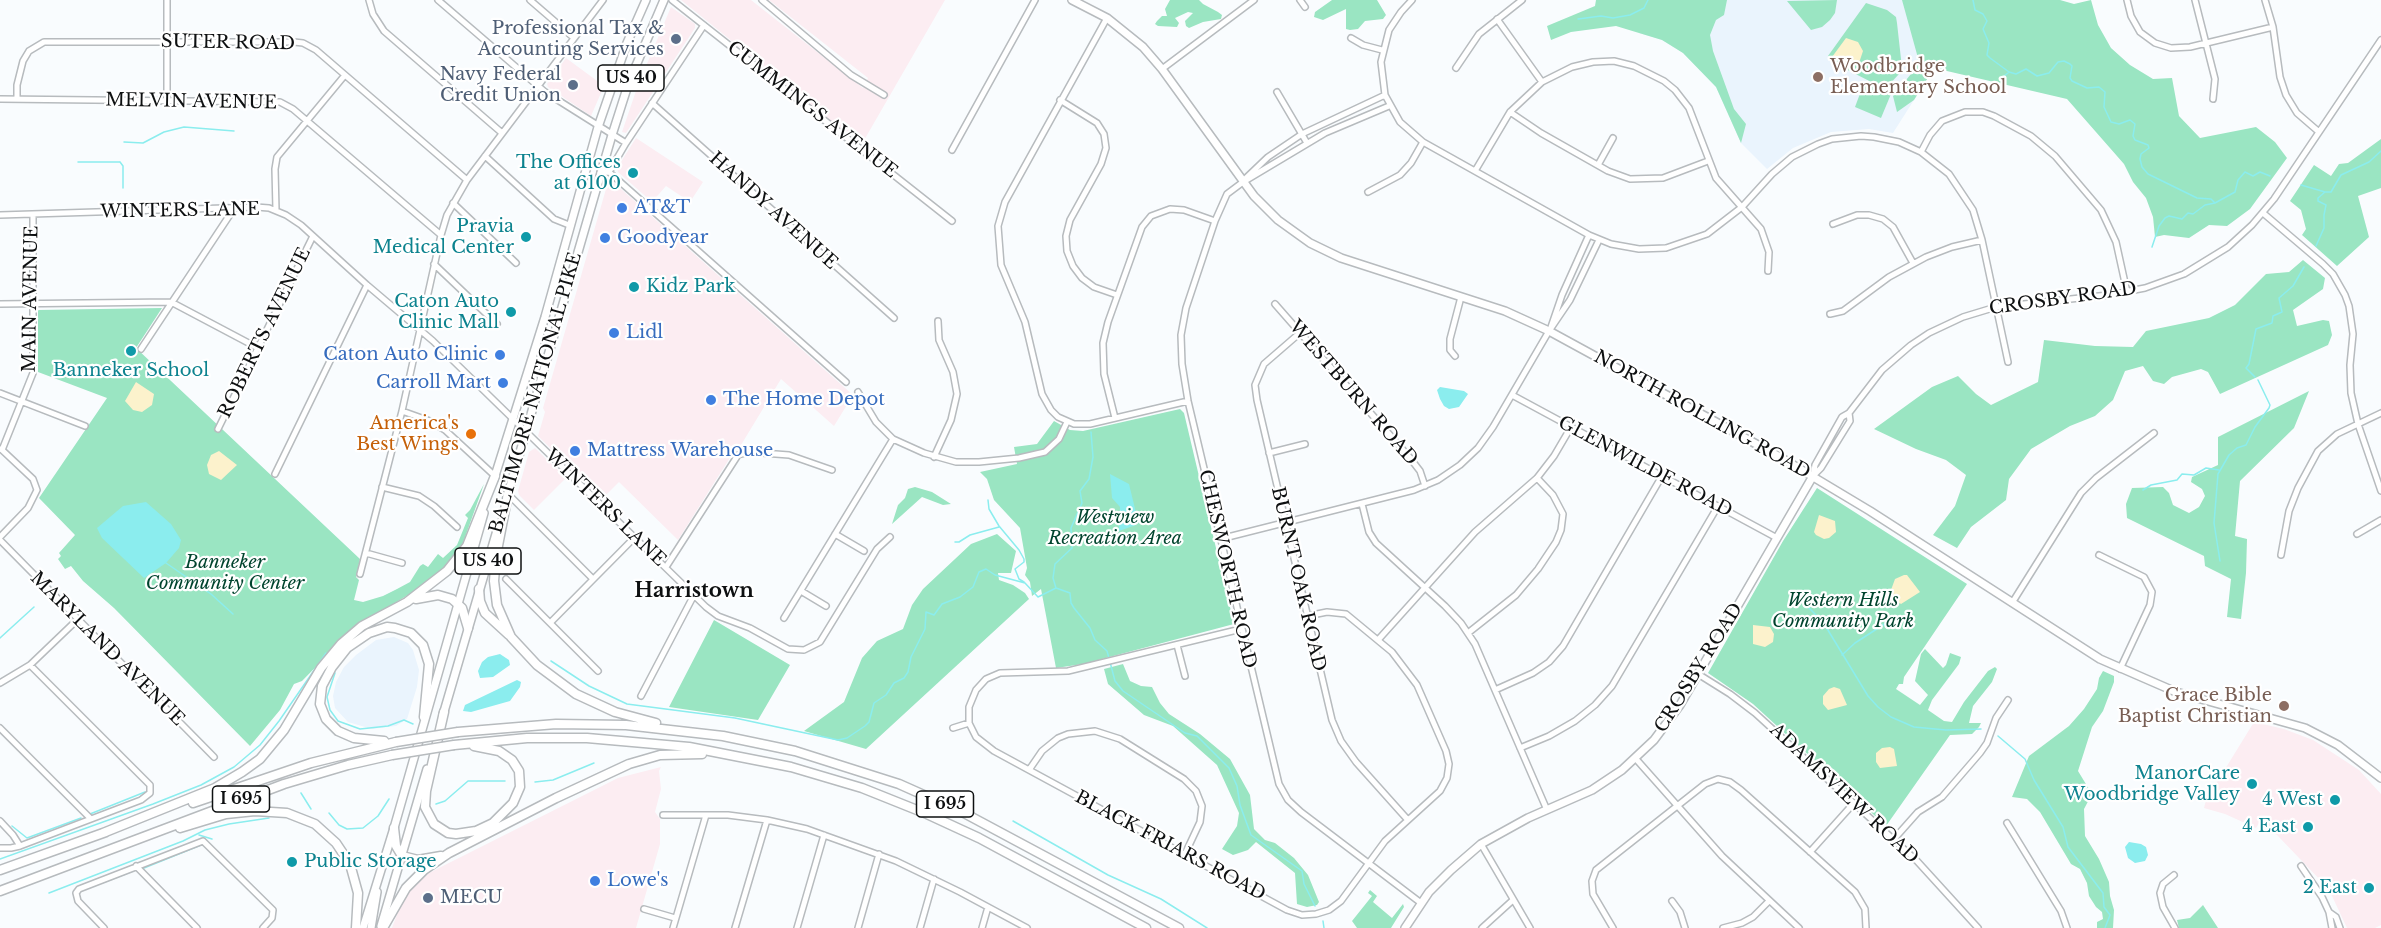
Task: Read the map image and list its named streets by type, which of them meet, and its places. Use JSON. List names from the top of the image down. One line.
{"streets":{"highway":["I 695"],"main road":["US 40","CROSBY ROAD","BALTIMORE NATIONAL PIKE","NORTH ROLLING ROAD"],"street":["SUTER ROAD","MELVIN AVENUE","CUMMINGS AVENUE","WINTERS LANE","HANDY AVENUE","MAIN AVENUE","ROBERTS AVENUE","WESTBURN ROAD","GLENWILDE ROAD","CHESWORTH ROAD","BURNT OAK ROAD","MARYLAND AVENUE","ADAMSVIEW ROAD","BLACK FRIARS ROAD"]},"crossings":[["SUTER ROAD","MELVIN AVENUE"],["WINTERS LANE","MAIN AVENUE"],["WINTERS LANE","ROBERTS AVENUE"],["WINTERS LANE","BALTIMORE NATIONAL PIKE"],["CROSBY ROAD","NORTH ROLLING ROAD"],["CROSBY ROAD","GLENWILDE ROAD"],["CROSBY ROAD","CHESWORTH ROAD"],["CROSBY ROAD","ADAMSVIEW ROAD"],["WESTBURN ROAD","BURNT OAK ROAD"],["NORTH ROLLING ROAD","CHESWORTH ROAD"],["CHESWORTH ROAD","BLACK FRIARS ROAD"],["BURNT OAK ROAD","BLACK FRIARS ROAD"]],"districts":["Harristown"],"parks":["Westview Recreation Area","Banneker Community Center","Western Hills Community Park"],"places":["Professional Tax & Accounting Services","Woodbridge Elementary School","Navy Federal Credit Union","The Offices at 6100","AT&T","Pravia Medical Center","Goodyear","Kidz Park","Caton Auto Clinic Mall","Lidl","Banneker School","Caton Auto Clinic","Carroll Mart","The Home Depot","America's Best Wings","Mattress Warehouse","Grace Bible Baptist Christian","ManorCare Woodbridge Valley","4 West","4 East","Public Storage","Lowe's","2 East","MECU"]}
